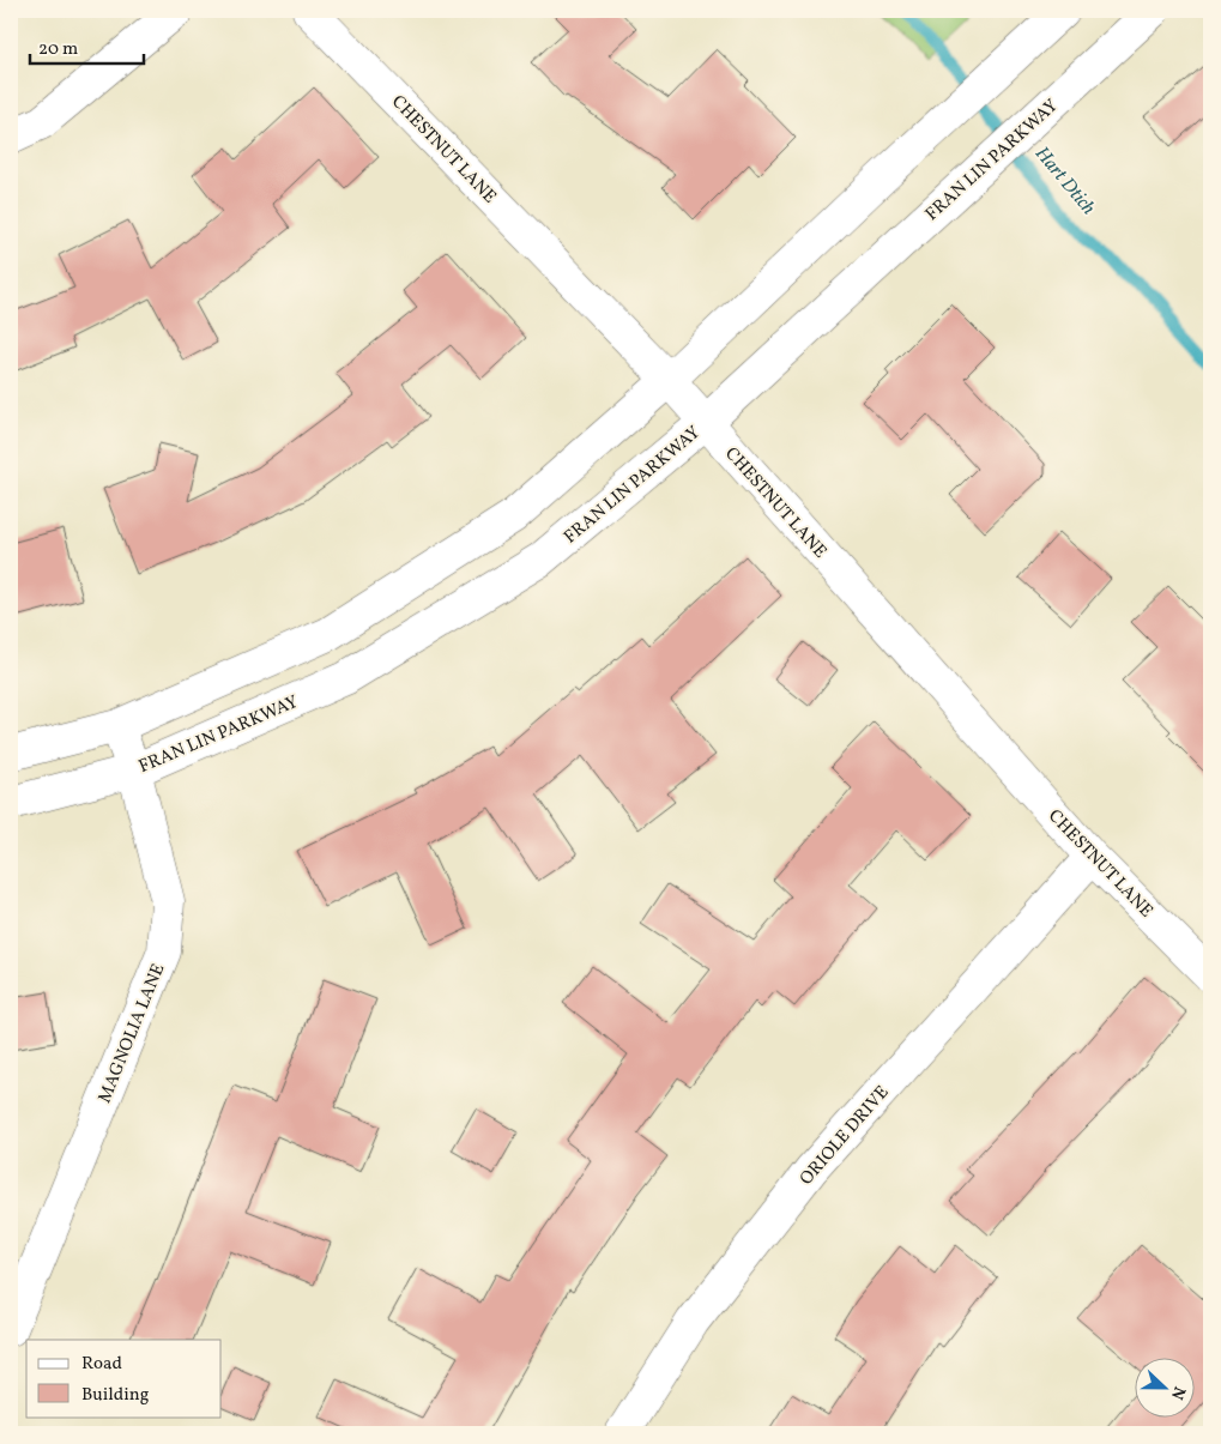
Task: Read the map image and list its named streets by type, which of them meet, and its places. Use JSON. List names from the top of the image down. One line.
{"streets":{"street":["CHESTNUT LANE","FRAN LIN PARKWAY","MAGNOLIA LANE","ORIOLE DRIVE"]},"crossings":[["CHESTNUT LANE","FRAN LIN PARKWAY"],["CHESTNUT LANE","ORIOLE DRIVE"],["FRAN LIN PARKWAY","MAGNOLIA LANE"]],"water":["Hart Dtich"],"legend":["Road","Building"],"scale_bar":"20 m","north":"right"}
